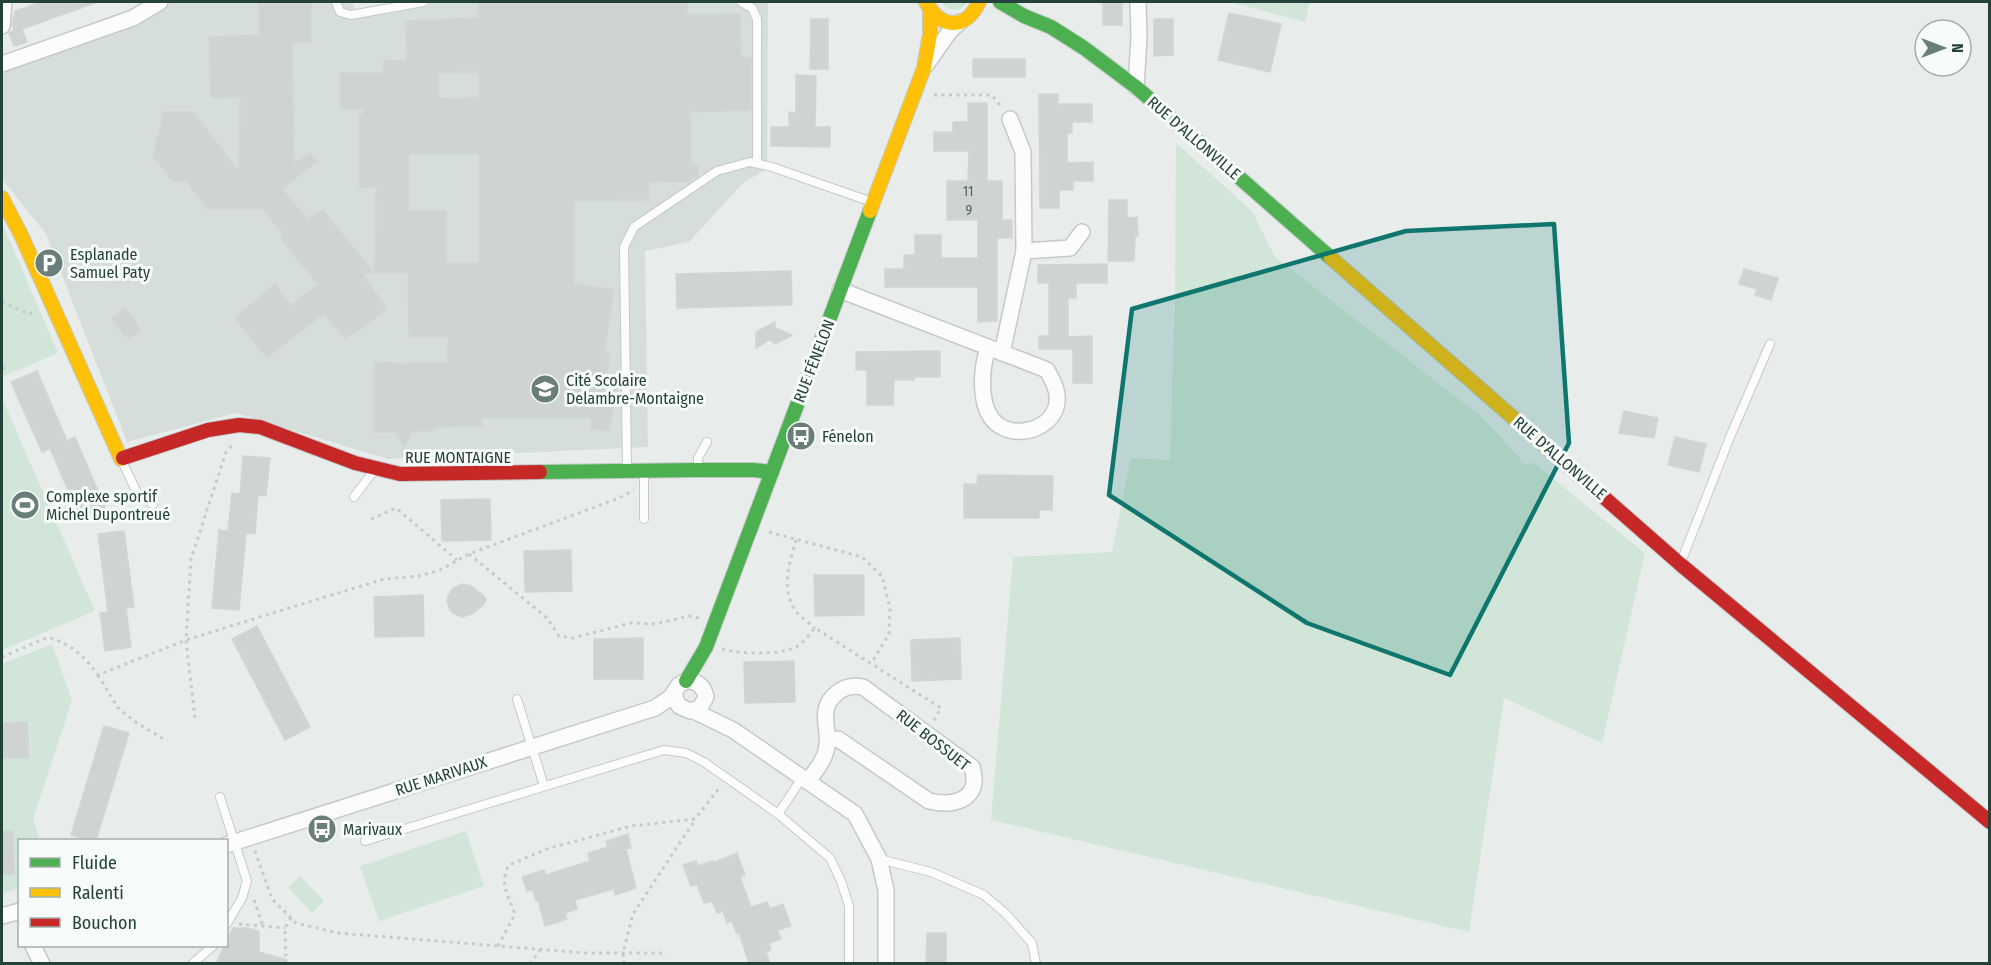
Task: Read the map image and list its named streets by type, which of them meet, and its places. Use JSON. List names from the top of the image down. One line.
{"streets":{"street":["RUE D'ALLONVILLE","RUE FÉNELON","RUE MONTAIGNE","RUE BOSSUET","RUE MARIVAUX"]},"crossings":[["RUE D'ALLONVILLE","RUE FÉNELON"],["RUE FÉNELON","RUE MONTAIGNE"],["RUE FÉNELON","RUE MARIVAUX"]],"places":{"parking":["Esplanade Samuel Paty"],"school or university":["Cité Scolaire Delambre-Montaigne"],"bus stop":["Fénelon","Marivaux"],"sports":["Complexe sportif Michel Dupontreué"]},"house_numbers":["11","9"],"legend":["Fluide","Ralenti","Bouchon"],"north":"right"}
